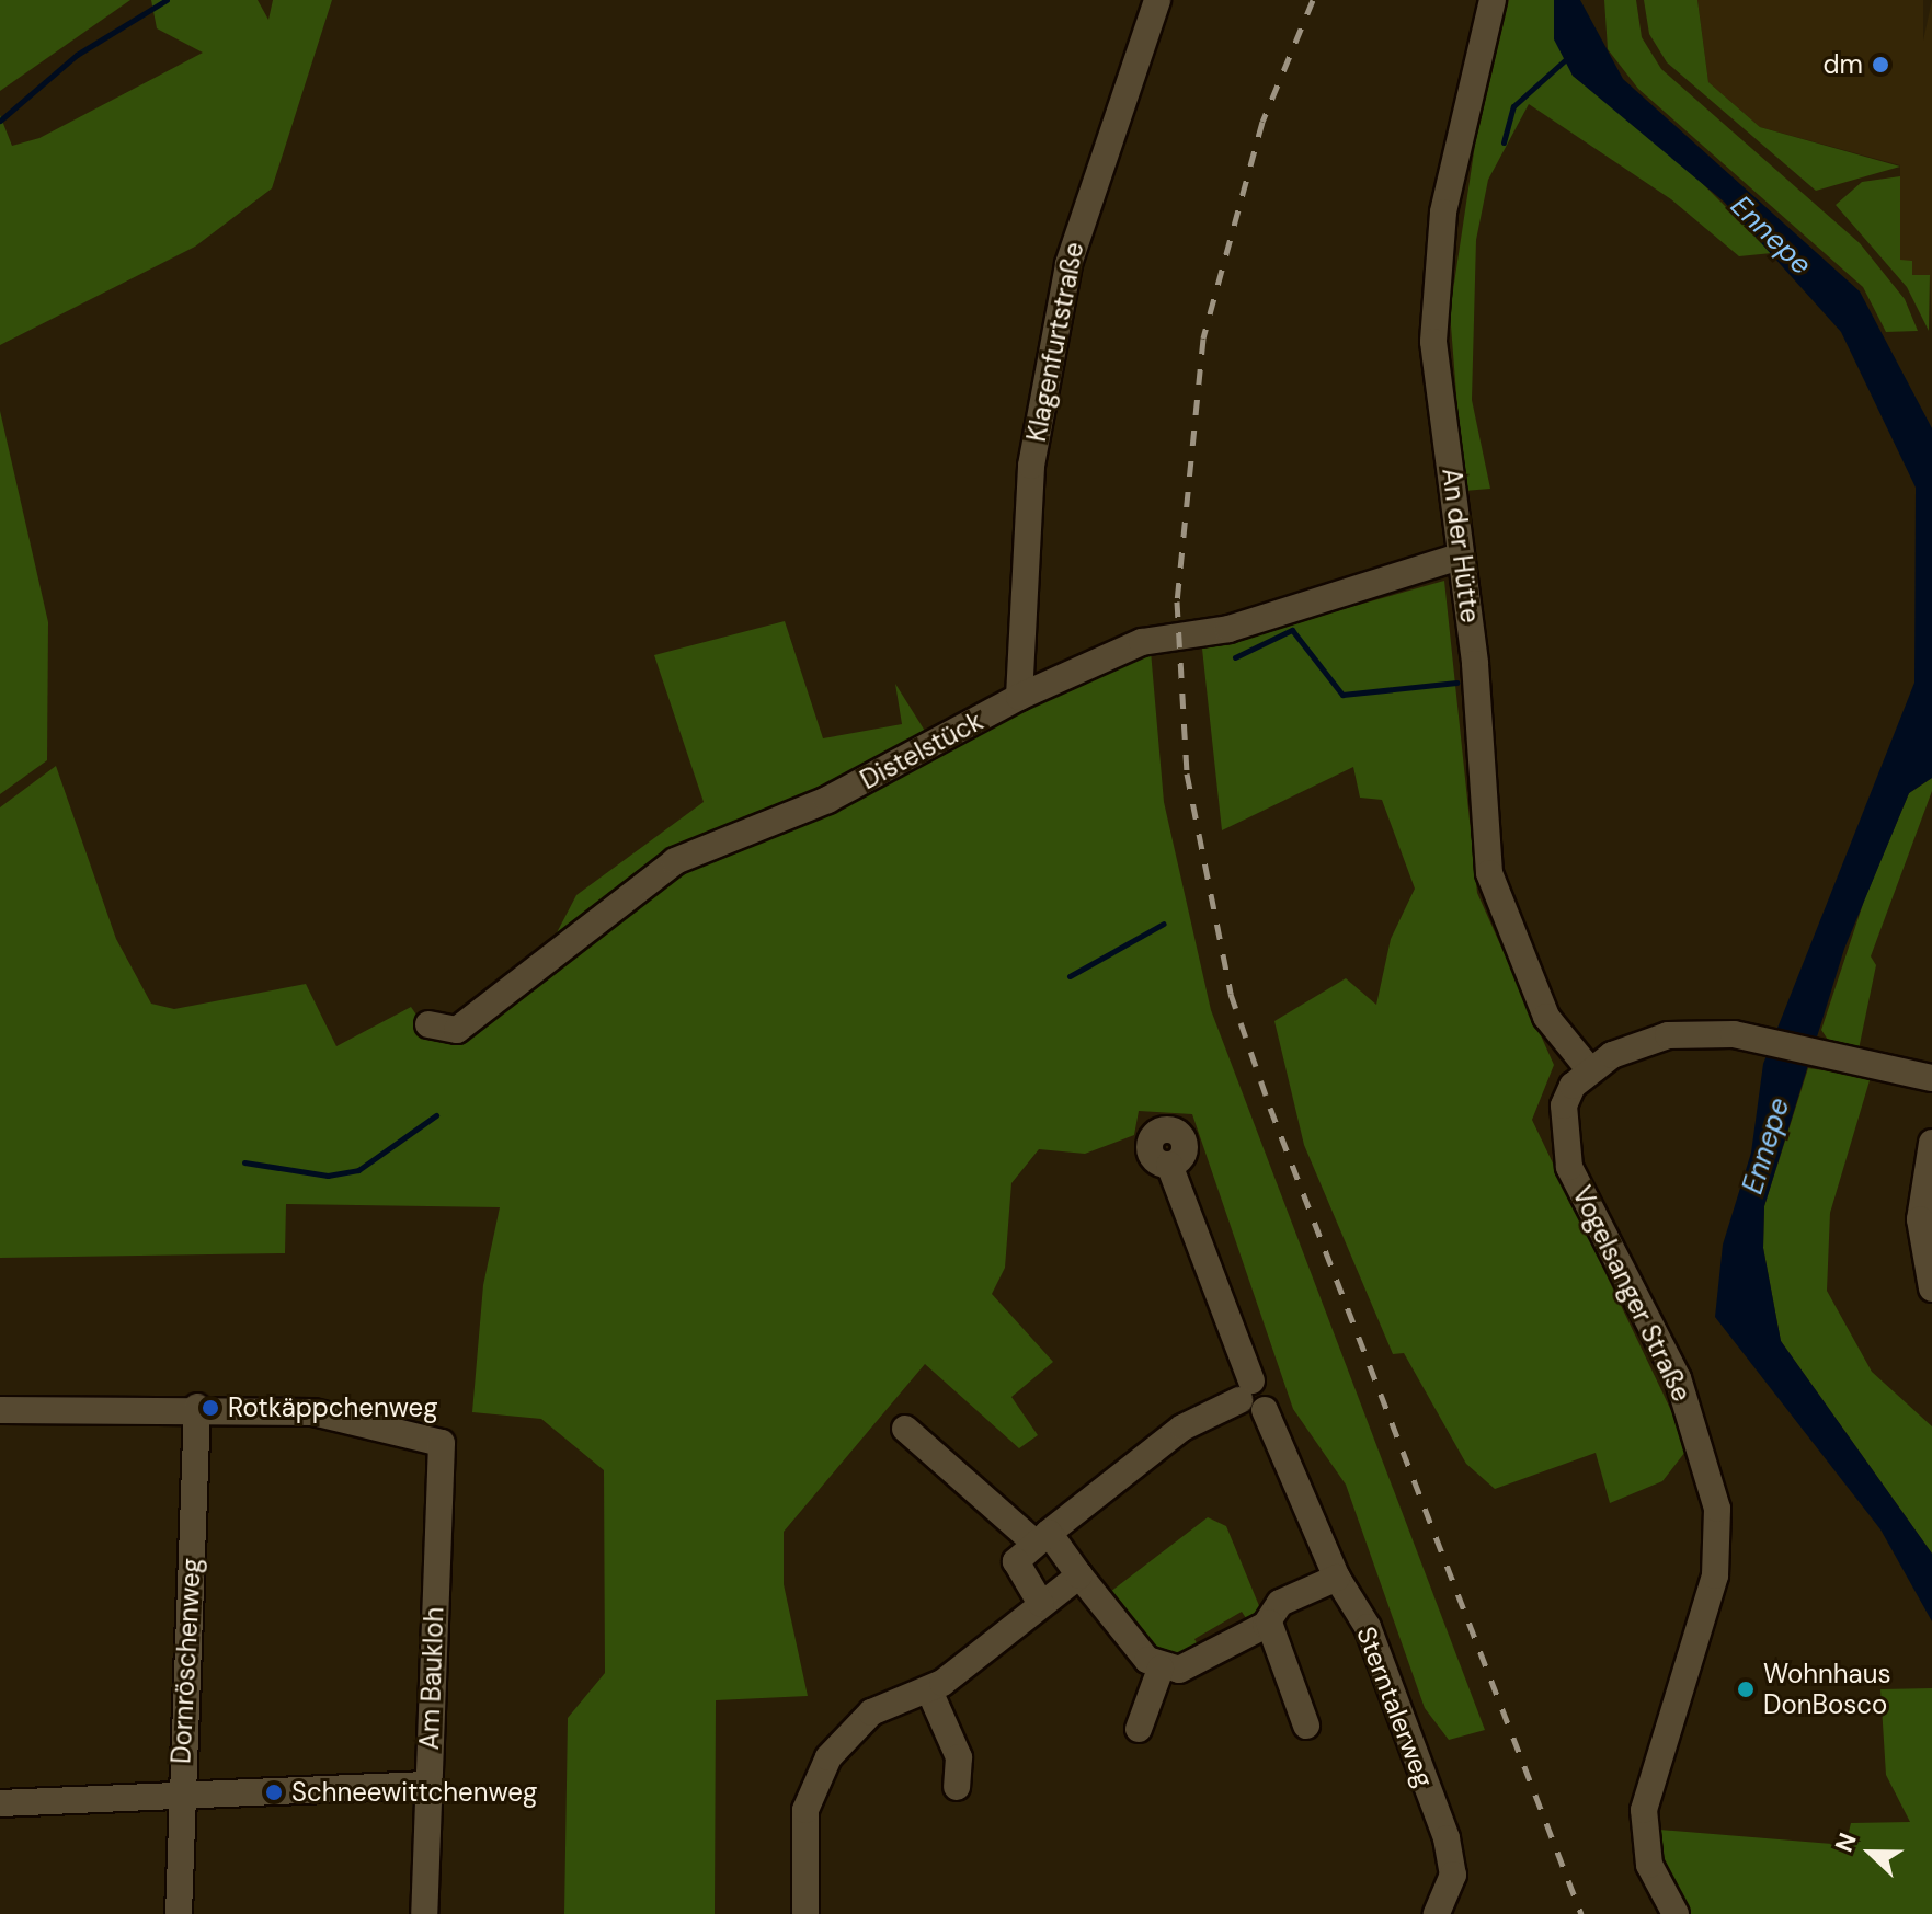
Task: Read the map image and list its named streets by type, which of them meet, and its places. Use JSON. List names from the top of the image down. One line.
{"streets":{"street":["Klagenfurtstraße","An der Hütte","Distelstück","Vogelsanger Straße","Dornröschenweg","Am Baukloh","Sterntalerweg"]},"crossings":[["Klagenfurtstraße","Distelstück"],["An der Hütte","Distelstück"],["An der Hütte","Vogelsanger Straße"],["Dornröschenweg","Am Baukloh"]],"water":["Ennepe"],"places":["dm","Rotkäppchenweg","Wohnhaus DonBosco","Schneewittchenweg"],"north":"left"}
